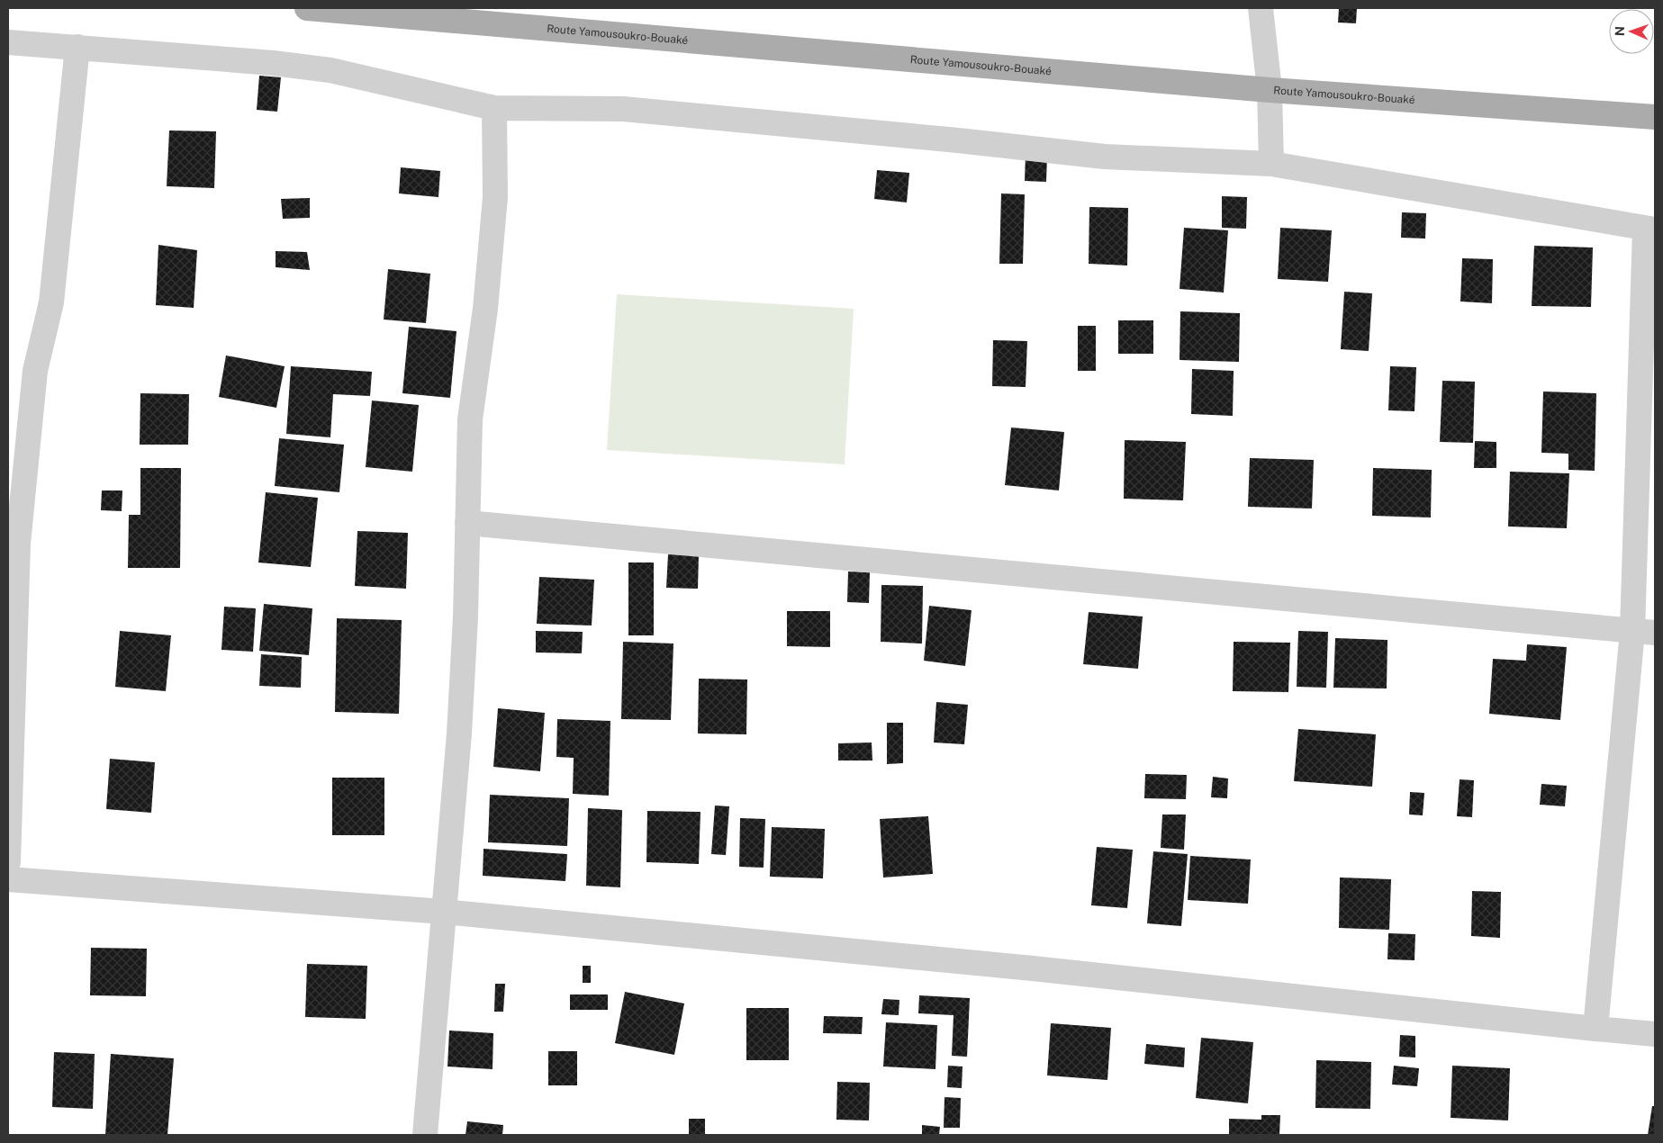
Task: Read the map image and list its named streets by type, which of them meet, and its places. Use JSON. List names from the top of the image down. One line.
{"streets":{"main road":["Route Yamousoukro-Bouaké"]},"north":"left"}
